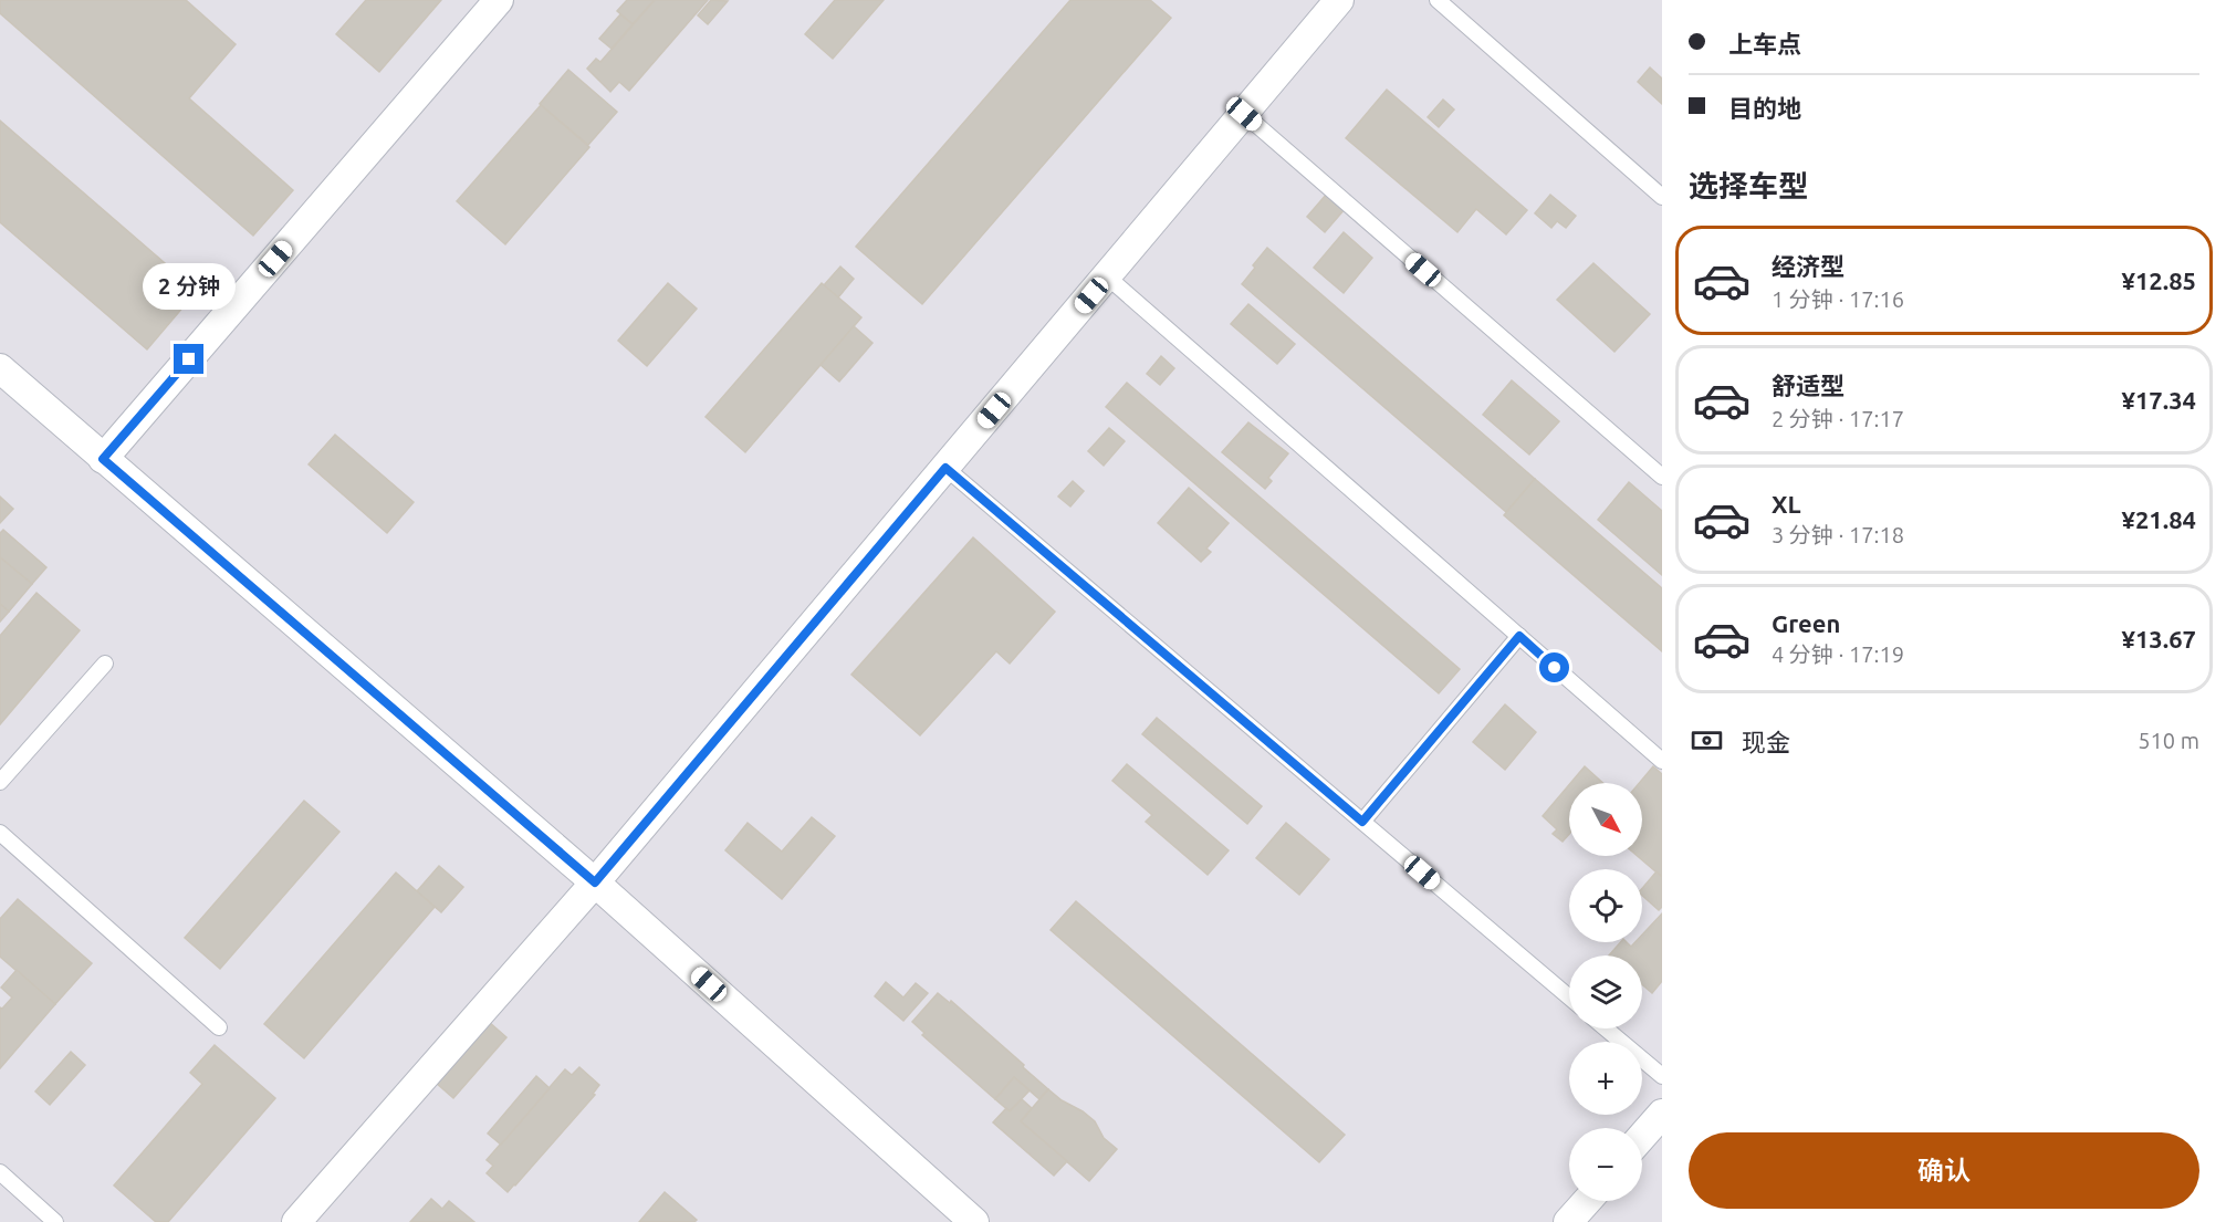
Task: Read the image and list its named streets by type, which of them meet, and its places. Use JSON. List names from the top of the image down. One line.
{"north":"bottom right","page":{"banner":["上车点","目的地"],"heading":"选择车型","list":[{"name":"经济型","note":"1 分钟 · 17:16","value":"¥12.85"},{"name":"舒适型","note":"2 分钟 · 17:17","value":"¥17.34"},{"name":"XL","note":"3 分钟 · 17:18","value":"¥21.84"},{"name":"Green","note":"4 分钟 · 17:19","value":"¥13.67"}],"bubble":"2 分钟","pay":["现金","510 m"],"map_buttons":["+","−"],"buttons":"确认"}}
